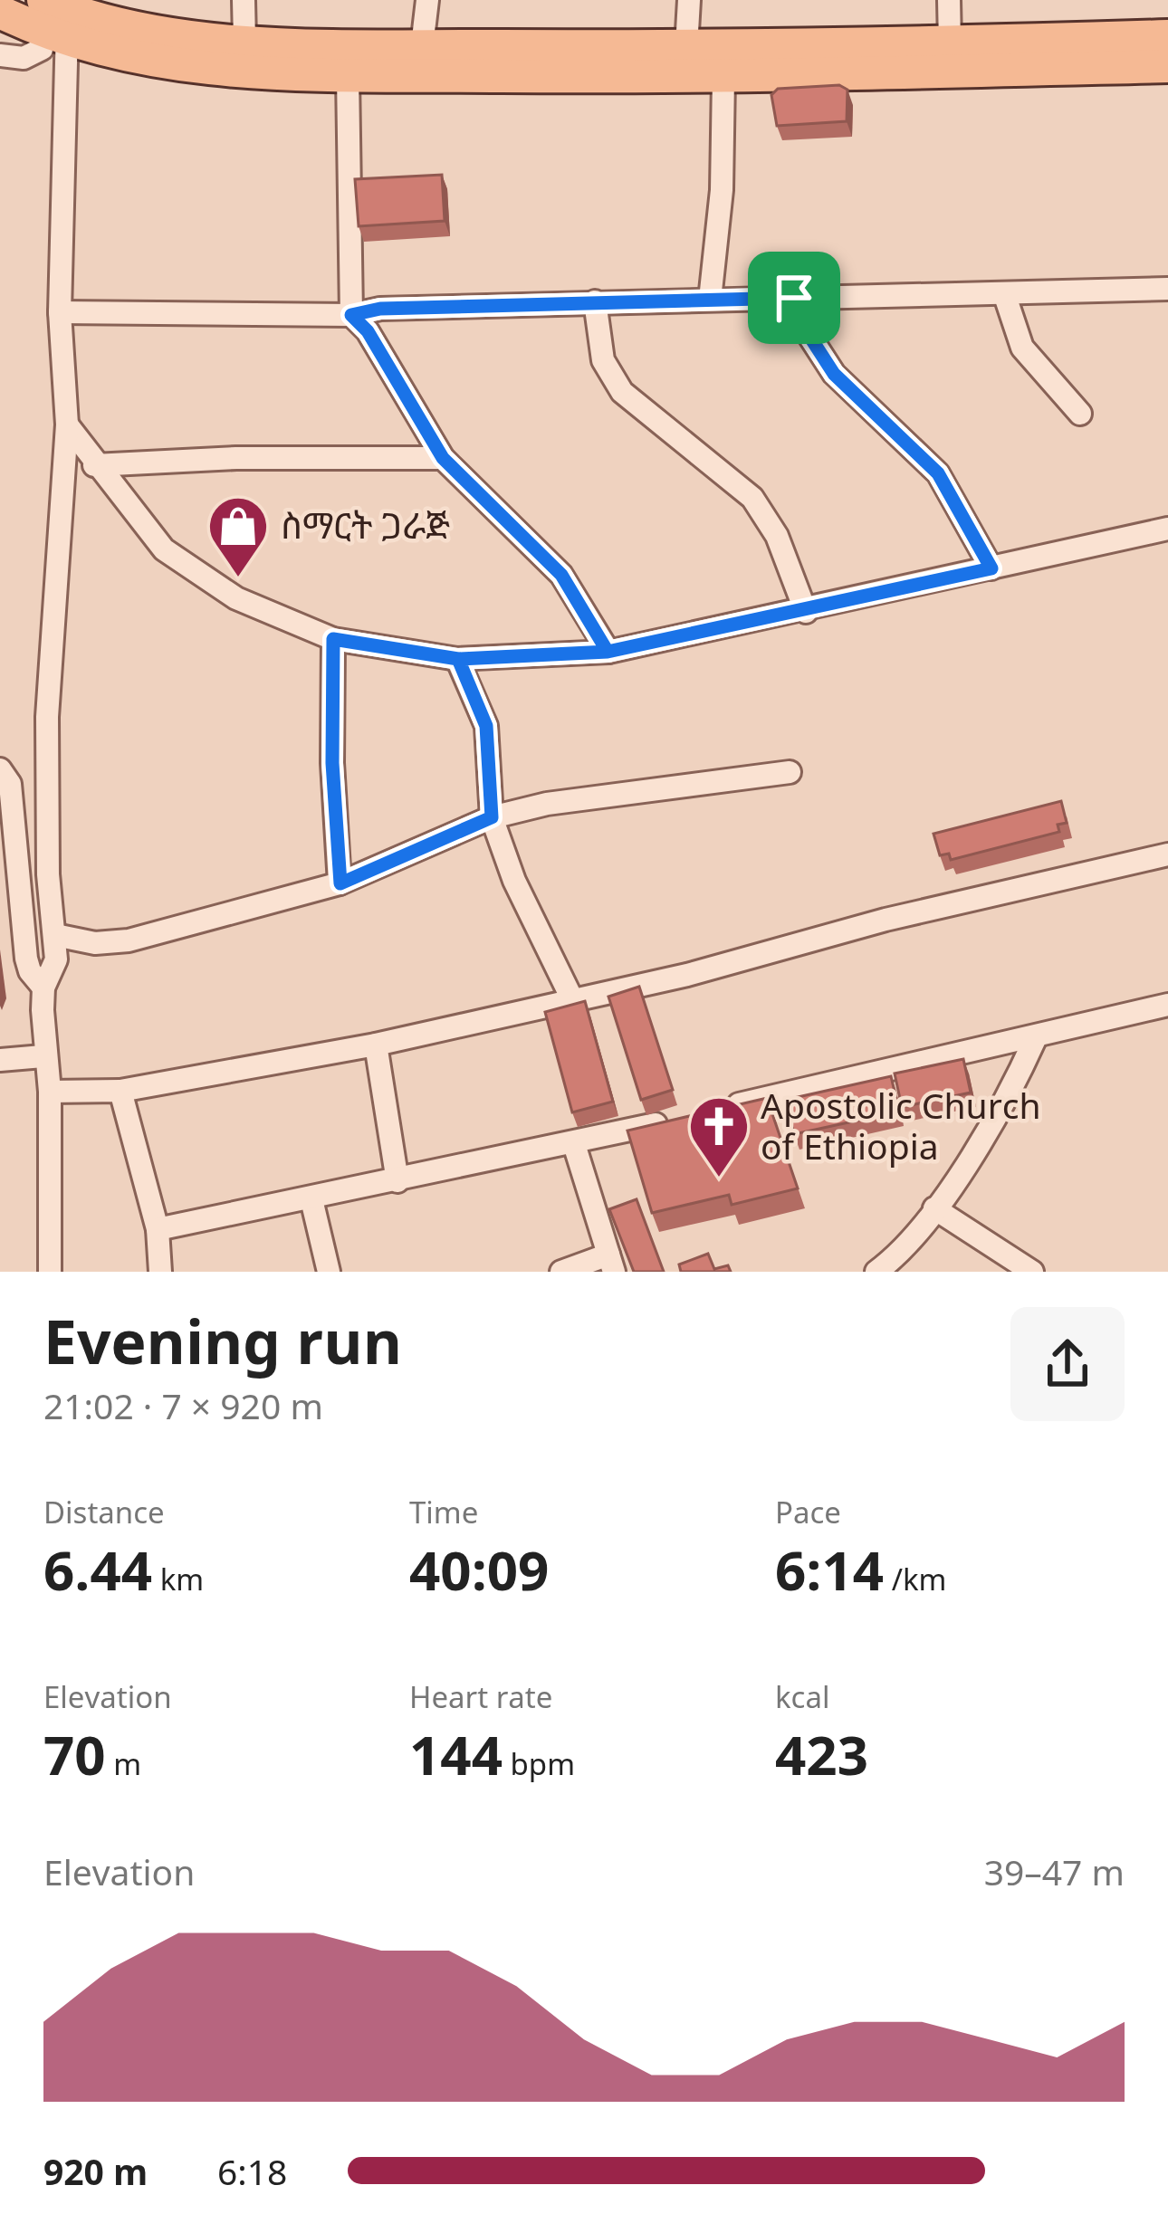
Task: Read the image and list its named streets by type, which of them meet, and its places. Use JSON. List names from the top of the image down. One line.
{"places":{"shop":["ስማርት ጋራጅ"],"church":["Apostolic Church of Ethiopia"]},"page":{"heading":["Evening run","21:02 · 7 × 920 m"],"stats":[["Distance","6.44 km"],["Time","40:09"],["Pace","6:14 /km"],["Elevation","70 m"],["Heart rate","144 bpm"],["kcal","423"]],"chart":["Elevation","39–47 m"],"list":[{"name":"920 m","note":"6:18"}]}}
